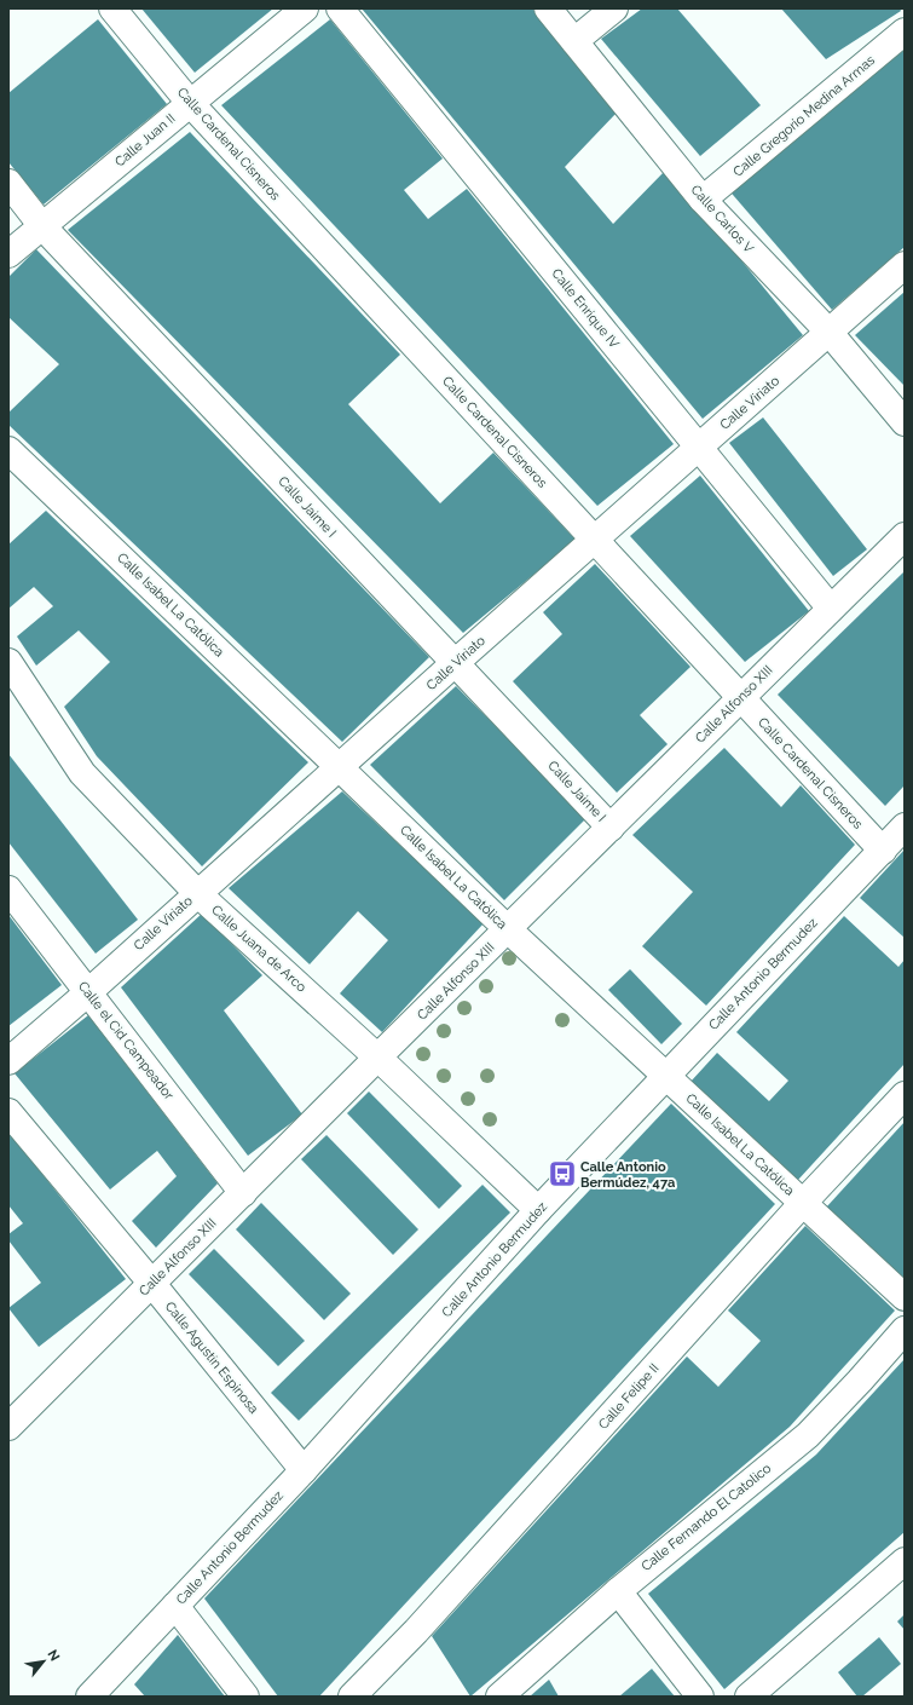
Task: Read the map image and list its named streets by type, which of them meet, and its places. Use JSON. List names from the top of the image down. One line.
{"streets":{"street":["Calle Gregorio Medina Armas","Calle Juan II","Calle Cardenal Cisneros","Calle Carlos V","Calle Enrique IV","Calle Viriato","Calle Jaime I","Calle Isabel La Católica","Calle Alfonso XIII","Calle Juana de Arco","Calle Antonio Bermudez","Calle el Cid Campeador","Calle Agustín Espinosa","Calle Felipe II","Calle Fernando El Catolico"]},"crossings":[["Calle Gregorio Medina Armas","Calle Carlos V"],["Calle Juan II","Calle Cardenal Cisneros"],["Calle Juan II","Calle Jaime I"],["Calle Cardenal Cisneros","Calle Viriato"],["Calle Cardenal Cisneros","Calle Alfonso XIII"],["Calle Cardenal Cisneros","Calle Antonio Bermudez"],["Calle Carlos V","Calle Viriato"],["Calle Enrique IV","Calle Viriato"],["Calle Enrique IV","Calle Alfonso XIII"],["Calle Viriato","Calle Jaime I"],["Calle Viriato","Calle Isabel La Católica"],["Calle Viriato","Calle Juana de Arco"],["Calle Viriato","Calle el Cid Campeador"],["Calle Jaime I","Calle Alfonso XIII"],["Calle Isabel La Católica","Calle Alfonso XIII"],["Calle Isabel La Católica","Calle Antonio Bermudez"],["Calle Isabel La Católica","Calle Felipe II"],["Calle Alfonso XIII","Calle Juana de Arco"],["Calle Alfonso XIII","Calle el Cid Campeador"],["Calle Alfonso XIII","Calle Agustín Espinosa"],["Calle Juana de Arco","Calle Antonio Bermudez"],["Calle Antonio Bermudez","Calle Agustín Espinosa"]],"places":{"bus stop":["Calle Antonio Bermúdez, 47a"]},"north":"top right"}
